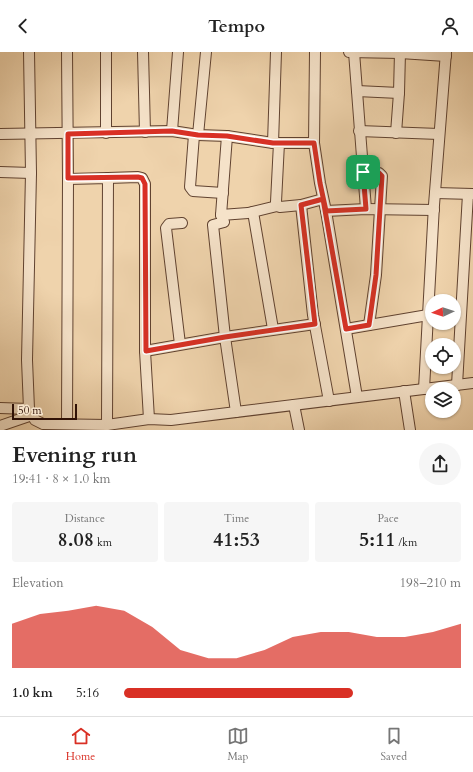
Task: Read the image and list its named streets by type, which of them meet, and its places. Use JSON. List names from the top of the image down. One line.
{"scale_bar":"50 m","north":"left","page":{"header":"Tempo","scale":"50 m","heading":["Evening run","19:41 · 8 × 1.0 km"],"stats":[["Distance","8.08 km"],["Time","41:53"],["Pace","5:11 /km"]],"chart":["Elevation","198–210 m"],"list":[{"name":"1.0 km","note":"5:16"}],"tabs":["Home","Map","Saved"]}}
